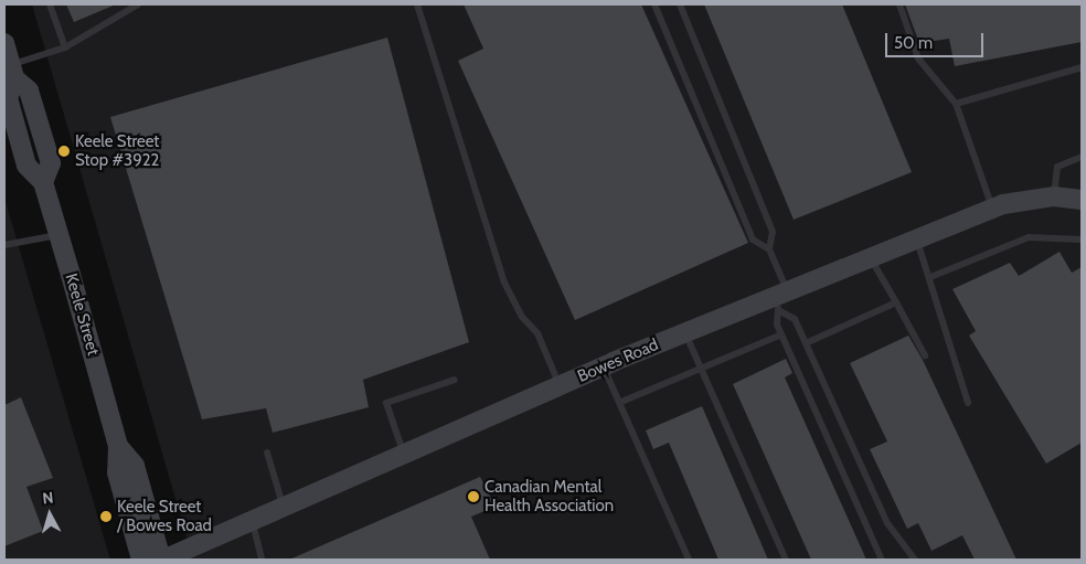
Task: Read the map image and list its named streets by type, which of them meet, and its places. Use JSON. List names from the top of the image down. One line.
{"streets":{"street":["Keele Street","Bowes Road"]},"crossings":[["Keele Street","Bowes Road"]],"places":["Keele Street Stop #3922","Canadian Mental Health Association","Keele Street / Bowes Road"],"scale_bar":"50 m","north":"top"}
